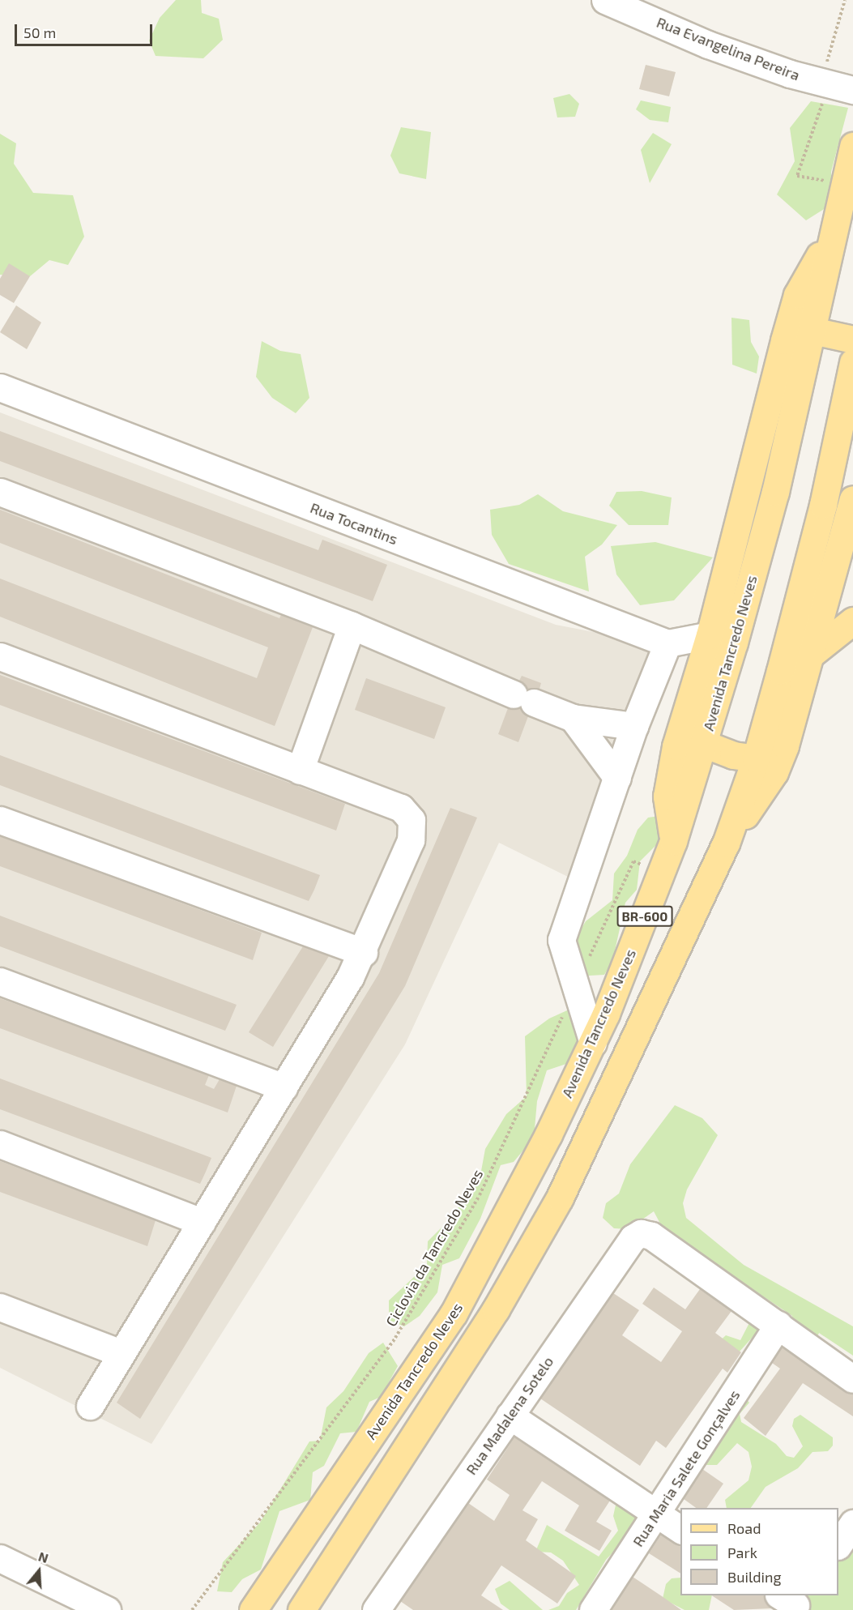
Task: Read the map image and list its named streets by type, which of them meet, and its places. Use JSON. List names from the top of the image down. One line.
{"streets":{"main road":["Avenida Tancredo Neves","BR-600"],"street":["Rua Evangelina Pereira","Rua Tocantins","Rua Madalena Sotelo","Rua Maria Salete Gonçalves"],"path":["Ciclovia da Tancredo Neves"]},"crossings":[["Avenida Tancredo Neves","Ciclovia da Tancredo Neves"],["Rua Madalena Sotelo","Rua Maria Salete Gonçalves"]],"legend":["Road","Park","Building"],"scale_bar":"50 m","north":"top"}
